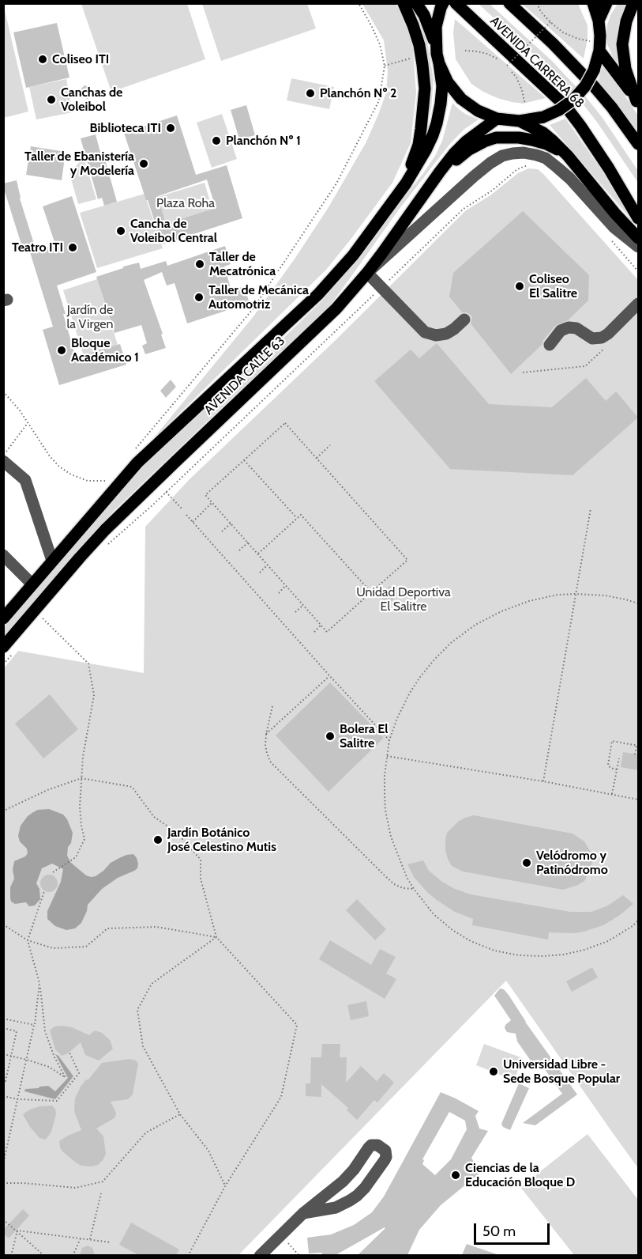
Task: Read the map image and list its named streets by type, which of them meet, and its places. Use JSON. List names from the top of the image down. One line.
{"streets":{"main road":["AVENIDA CARRERA 68","AVENIDA CALLE 63"]},"parks":["Plaza Roha","Jardín de la Virgen","Unidad Deportiva El Salitre"],"places":["Coliseo ITI","Planchón Nº 2","Canchas de Voleibol","Biblioteca ITI","Planchón Nº 1","Taller de Ebanistería y Modelería","Cancha de Voleibol Central","Teatro ITI","Taller de Mecatrónica","Coliseo El Salitre","Taller de Mecánica Automotriz","Bloque Académico 1","Bolera El Salitre","Jardín Botánico José Celestino Mutis","Velódromo y Patinódromo","Universidad Libre - Sede Bosque Popular","Ciencias de la Educación Bloque D"],"scale_bar":"50 m"}
